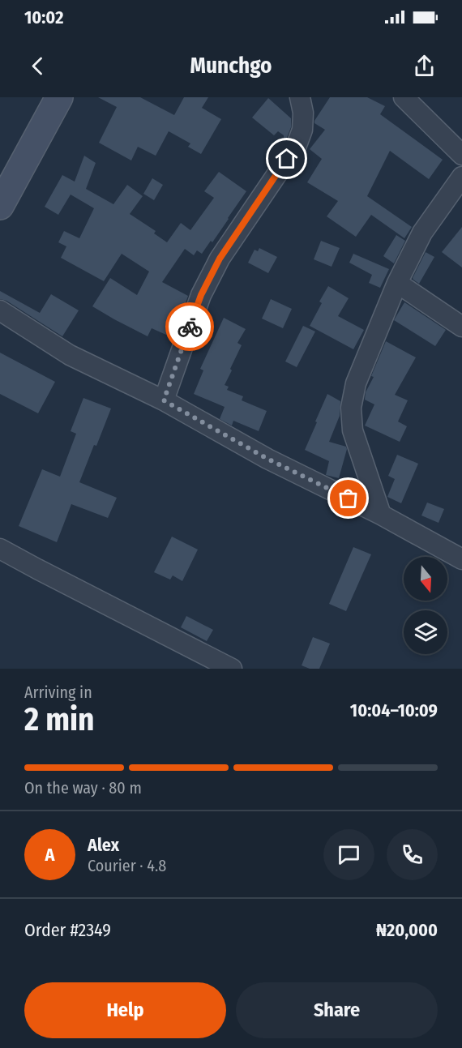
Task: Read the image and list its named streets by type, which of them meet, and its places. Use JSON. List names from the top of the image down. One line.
{"north":"bottom","page":{"status":"10:02","header":"Munchgo","heading":["2 min","Arriving in","10:04–10:09"],"panel":["Alex","Courier · 4.8","Order #2349","₦20,000"],"bar":"On the way · 80 m","round":"A","buttons":["Help","Share"]}}
